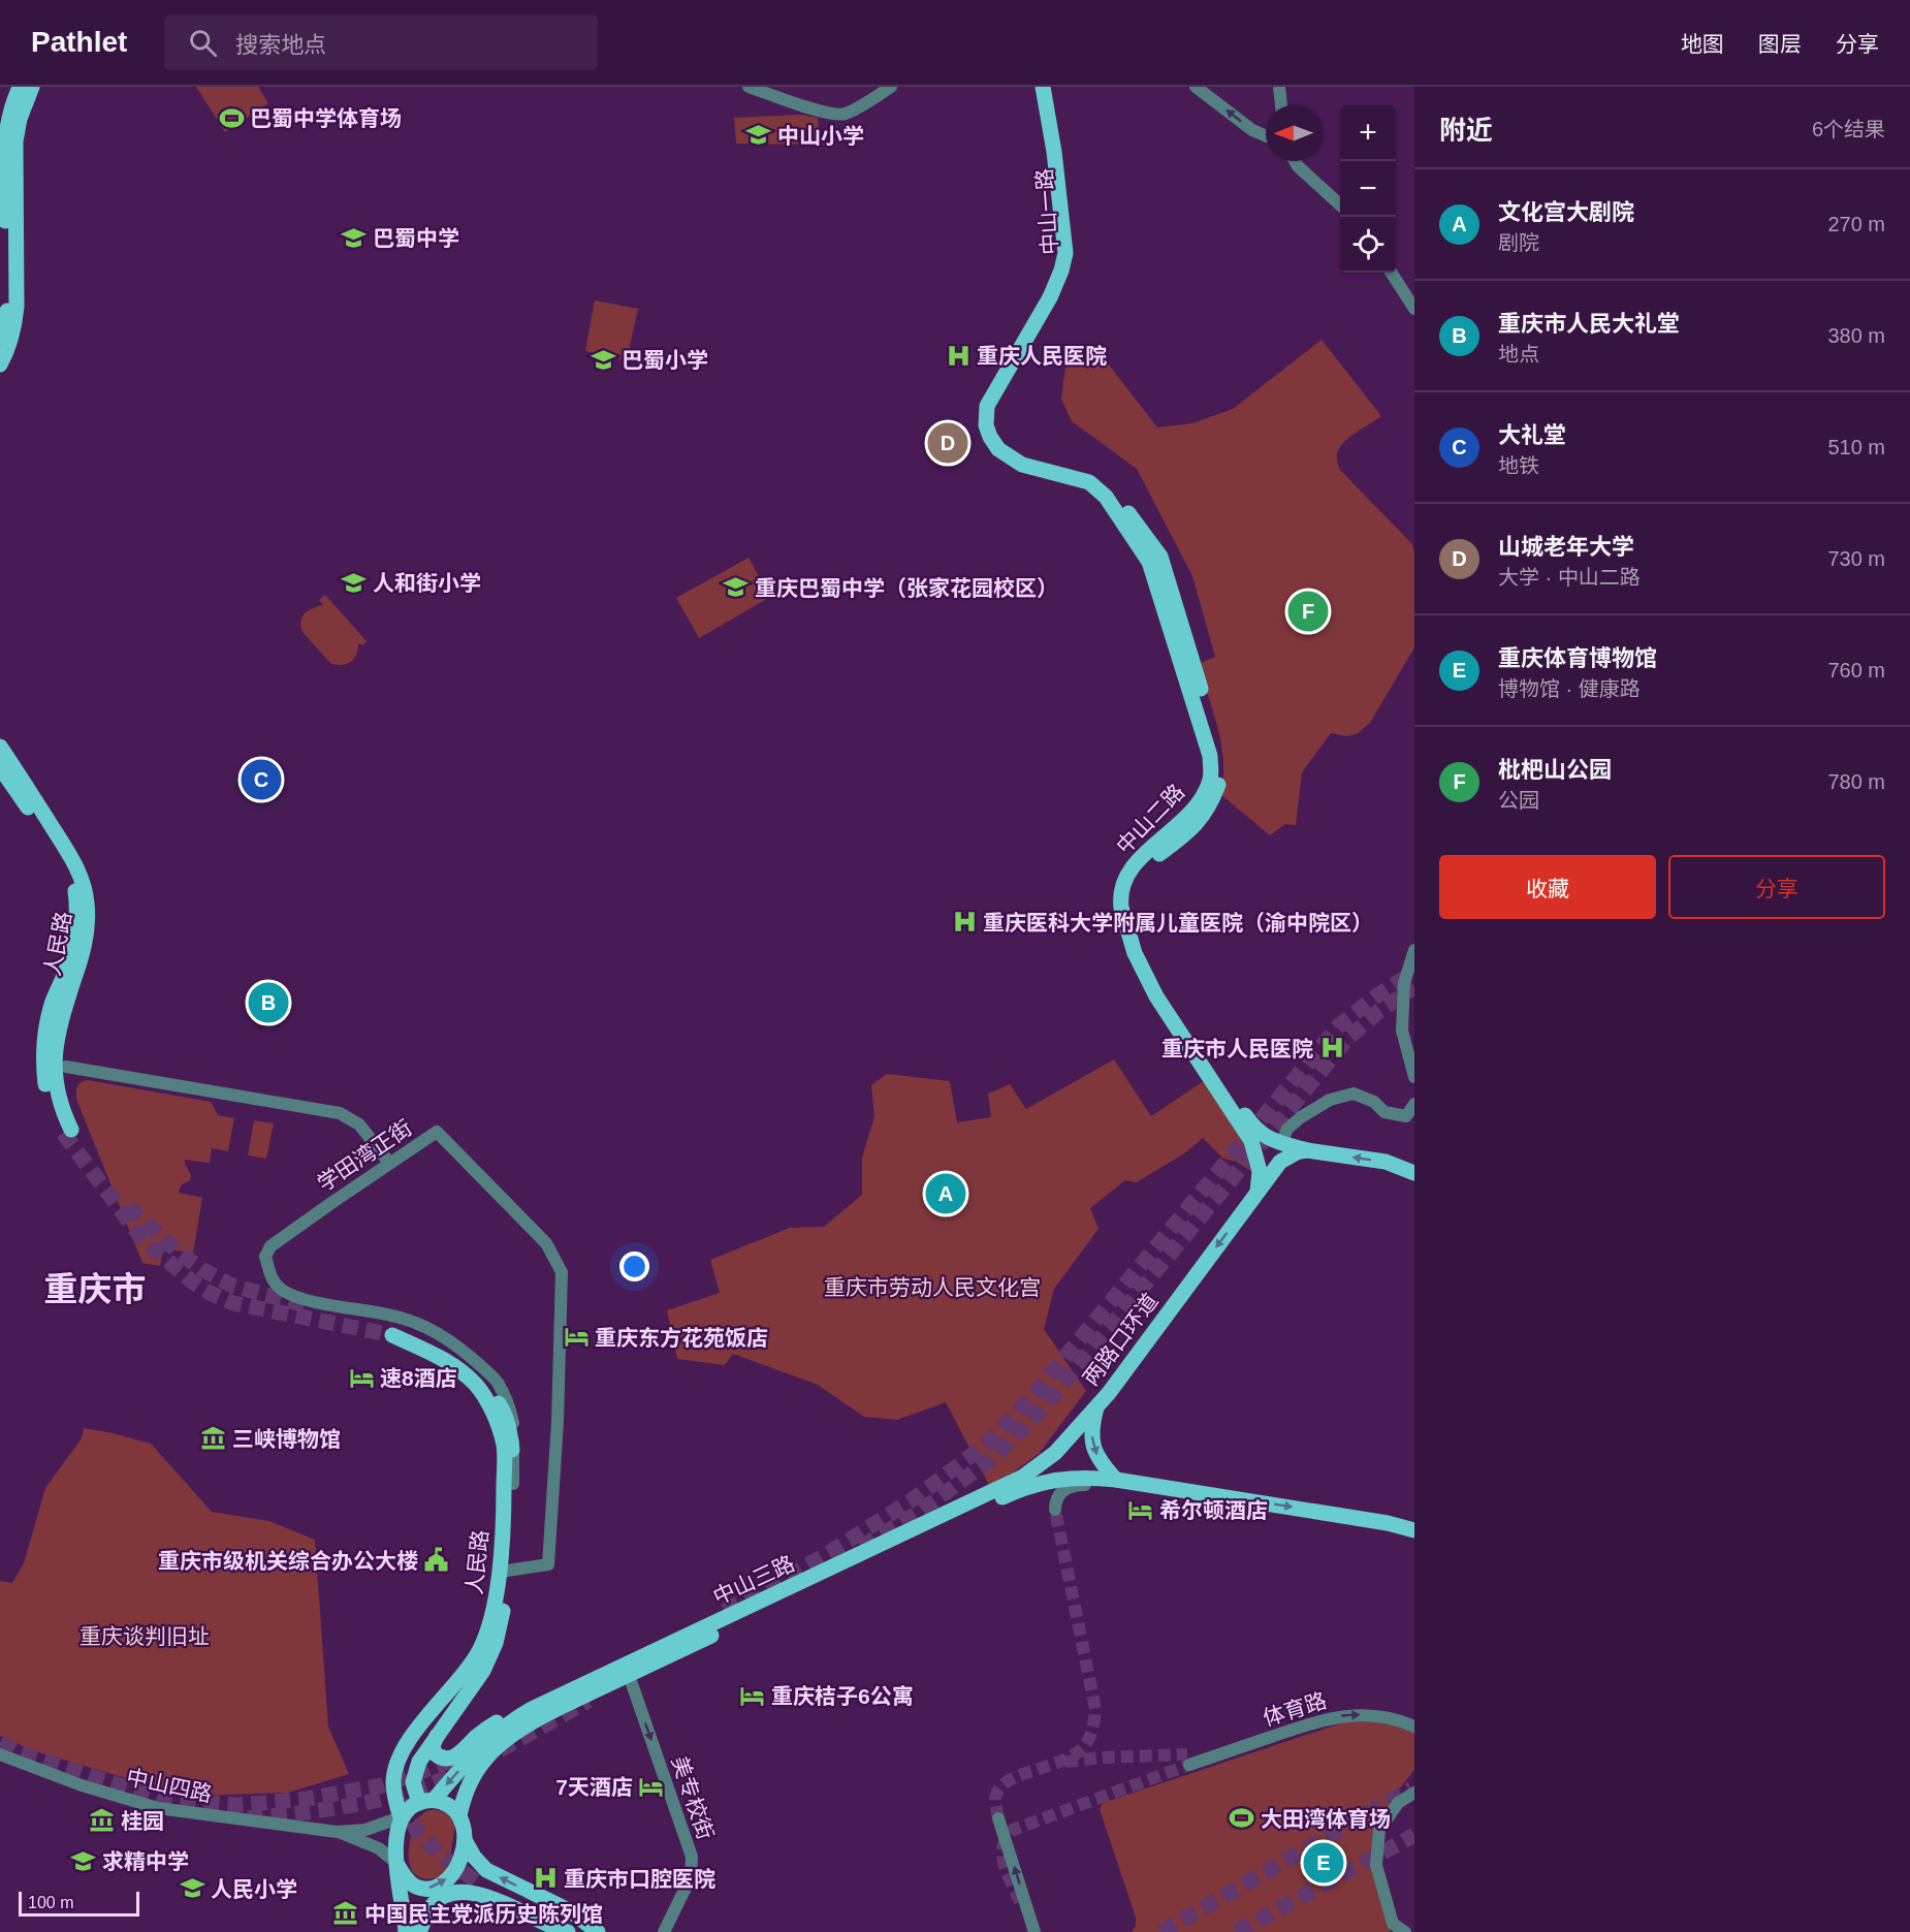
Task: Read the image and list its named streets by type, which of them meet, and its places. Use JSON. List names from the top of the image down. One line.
{"streets":{"main road":["中山一路","中山二路","人民路","两路口环道","中山三路"],"street":["学田湾正街","体育路","中山四路","美专校街"]},"crossings":[["中山一路","中山二路"],["中山二路","两路口环道"],["人民路","学田湾正街"],["人民路","中山三路"],["两路口环道","中山三路"],["中山三路","美专校街"]],"one_way":["两路口环道","体育路","美专校街"],"districts":["重庆市"],"parks":["重庆市劳动人民文化宫","重庆谈判旧址"],"places":{"sports":["巴蜀中学体育场","大田湾体育场"],"school or university":["中山小学","巴蜀中学","巴蜀小学","人和街小学","重庆巴蜀中学（张家花园校区）","求精中学","人民小学"],"hospital":["重庆人民医院","重庆医科大学附属儿童医院（渝中院区）","重庆市人民医院","重庆市口腔医院"],"hotel":["重庆东方花苑饭店","速8酒店","希尔顿酒店","重庆桔子6公寓","7天酒店"],"museum":["三峡博物馆","桂园","中国民主党派历史陈列馆"],"public building":["重庆市级机关综合办公大楼"]},"scale_bar":"100 m","north":"left","page":{"header":"Pathlet","search":"搜索地点","nav":["地图","图层","分享"],"heading":["附近","6个结果"],"map_buttons":["+","−"],"list":[{"mark":"A","name":"文化宫大剧院","note":"剧院","value":"270 m"},{"mark":"B","name":"重庆市人民大礼堂","note":"地点","value":"380 m"},{"mark":"C","name":"大礼堂","note":"地铁","value":"510 m"},{"mark":"D","name":"山城老年大学","note":"大学 · 中山二路","value":"730 m"},{"mark":"E","name":"重庆体育博物馆","note":"博物馆 · 健康路","value":"760 m"},{"mark":"F","name":"枇杷山公园","note":"公园","value":"780 m"}],"pins":["D","F","C","B","A","E"],"buttons":["收藏","分享"],"scale":"100 m"}}
